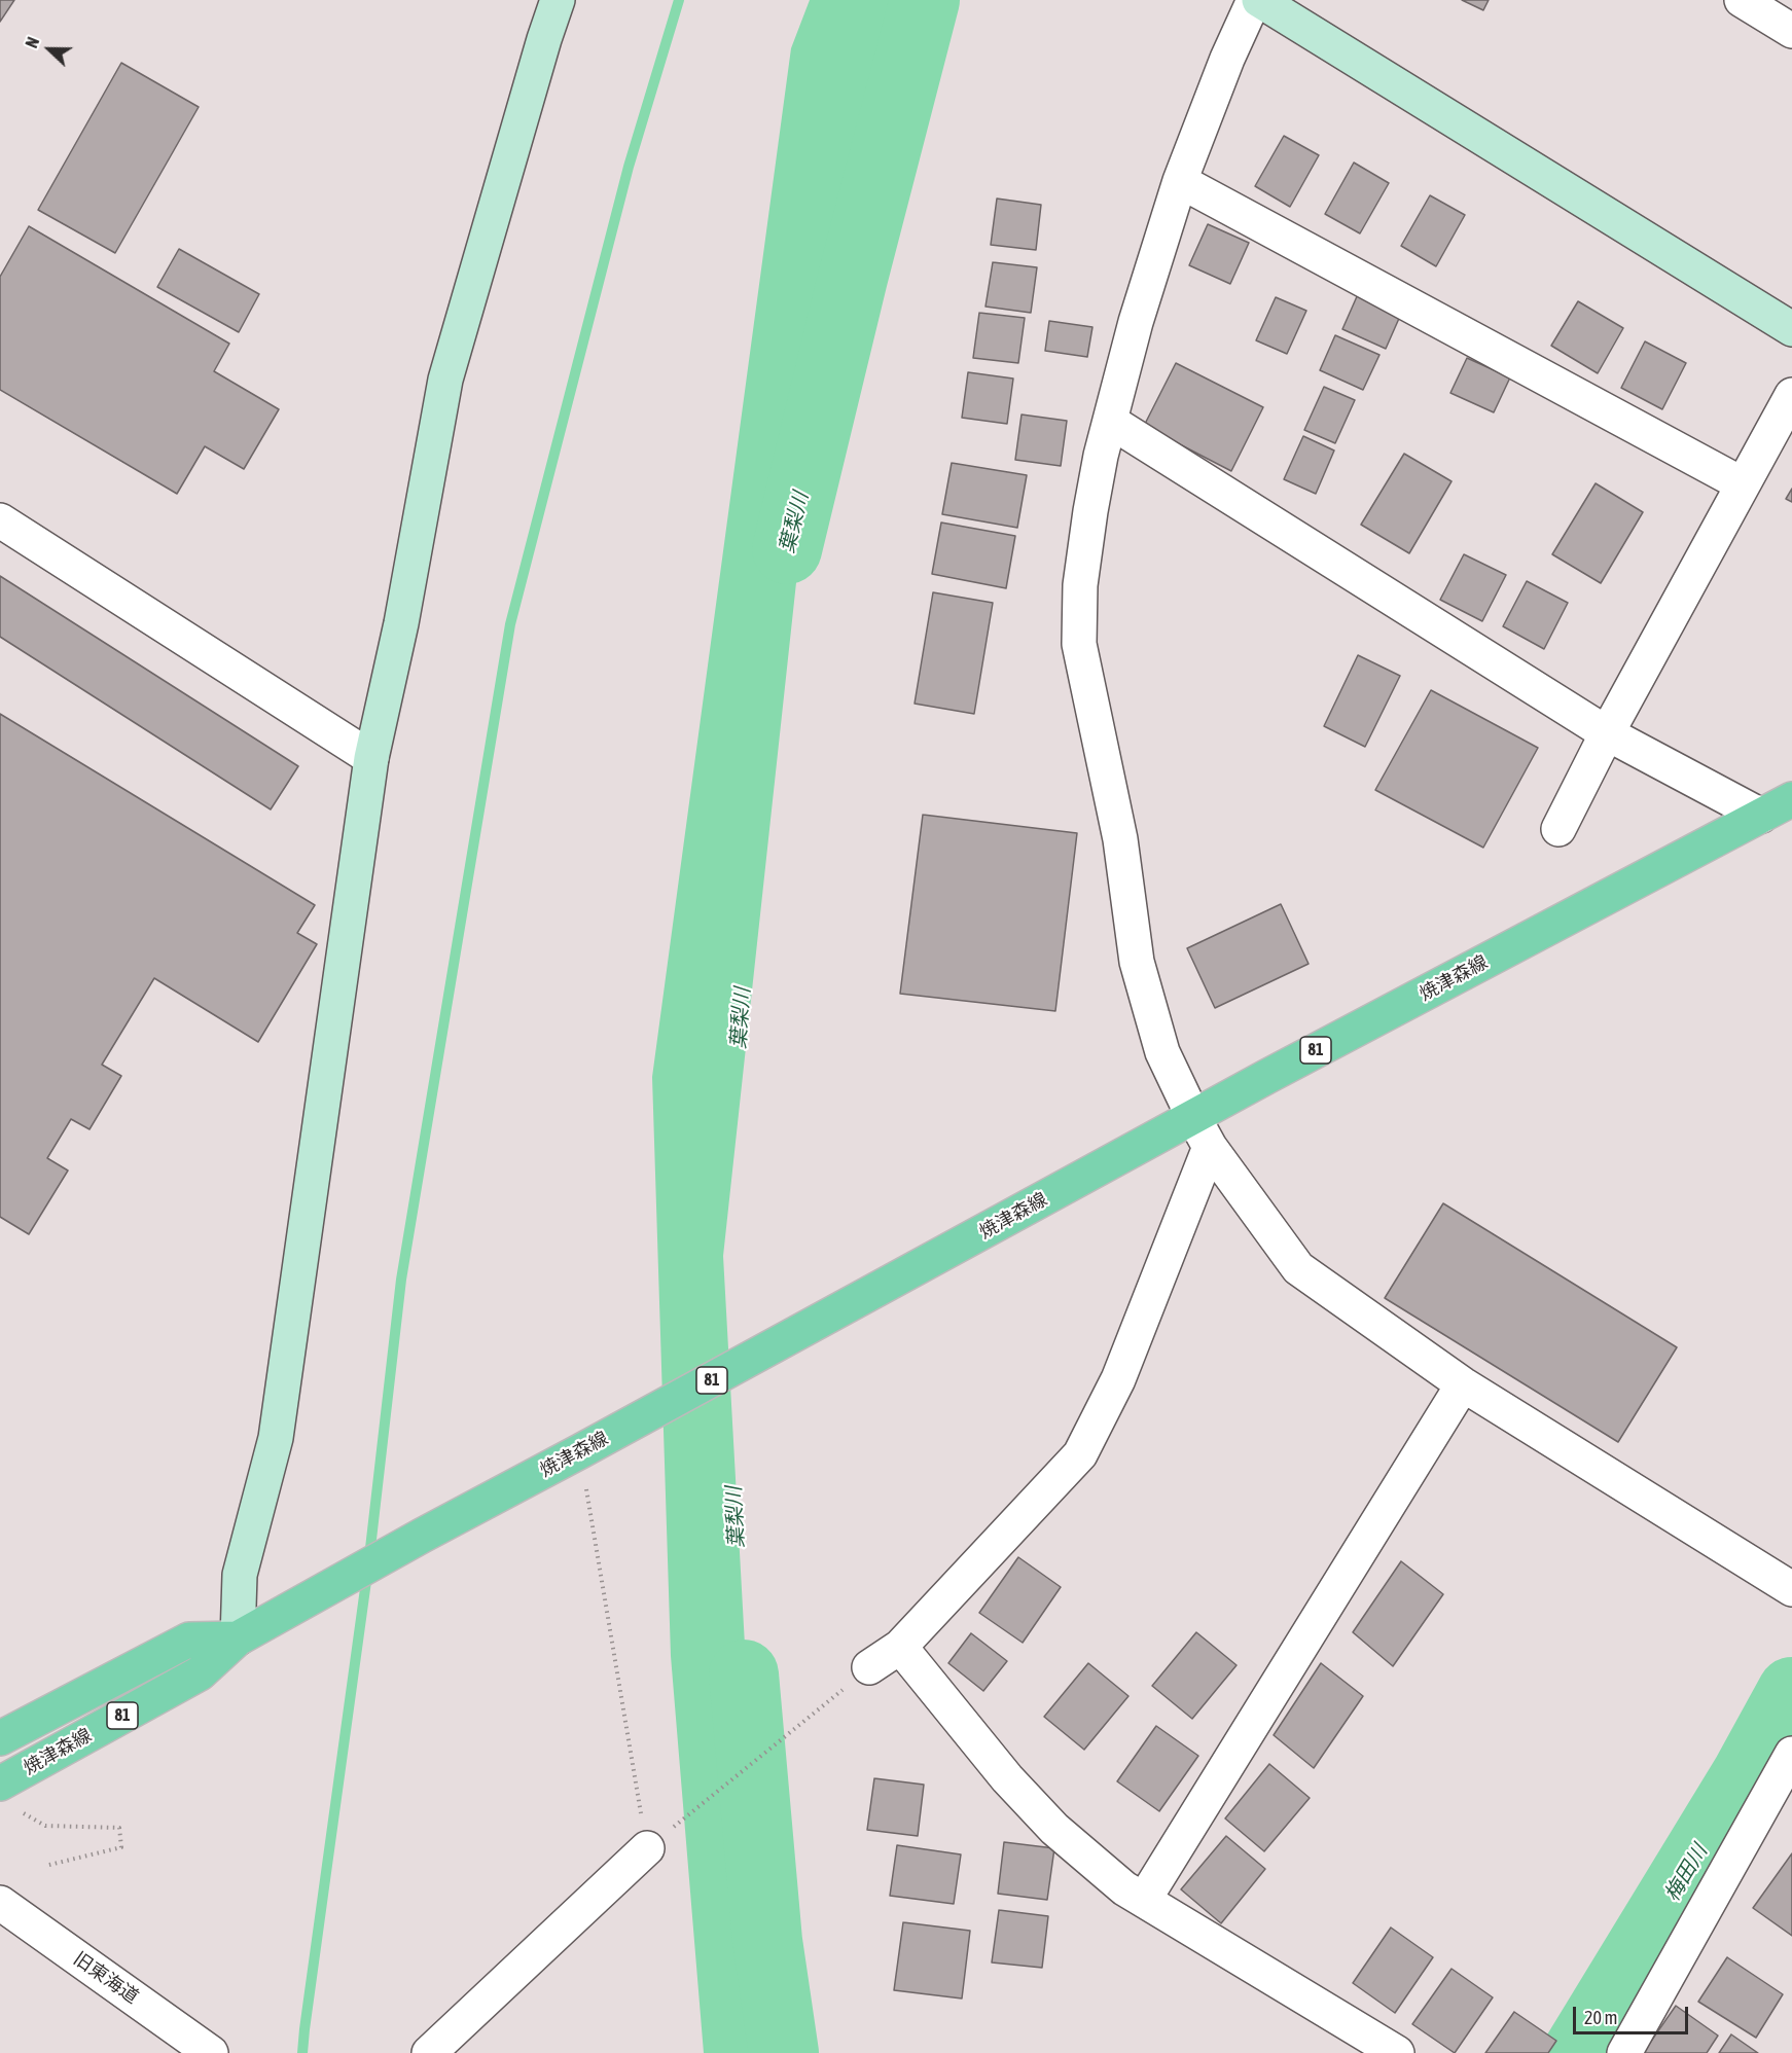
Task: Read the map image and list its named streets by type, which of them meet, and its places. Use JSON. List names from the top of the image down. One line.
{"streets":{"main road":["焼津森線","81"],"street":["旧東海道"]},"water":["葉梨川","梅田川"],"scale_bar":"20 m","north":"left"}
